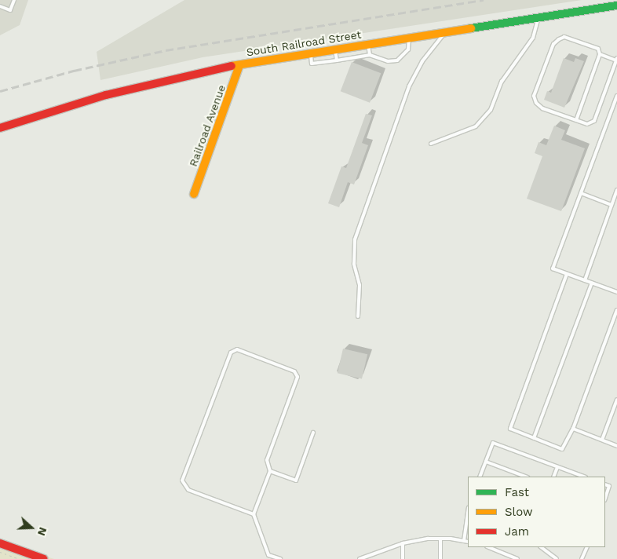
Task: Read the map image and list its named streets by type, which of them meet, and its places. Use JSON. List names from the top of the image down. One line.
{"streets":{"street":["South Railroad Street","Railroad Avenue"]},"crossings":[["South Railroad Street","Railroad Avenue"]],"legend":["Fast","Slow","Jam"],"north":"right"}
